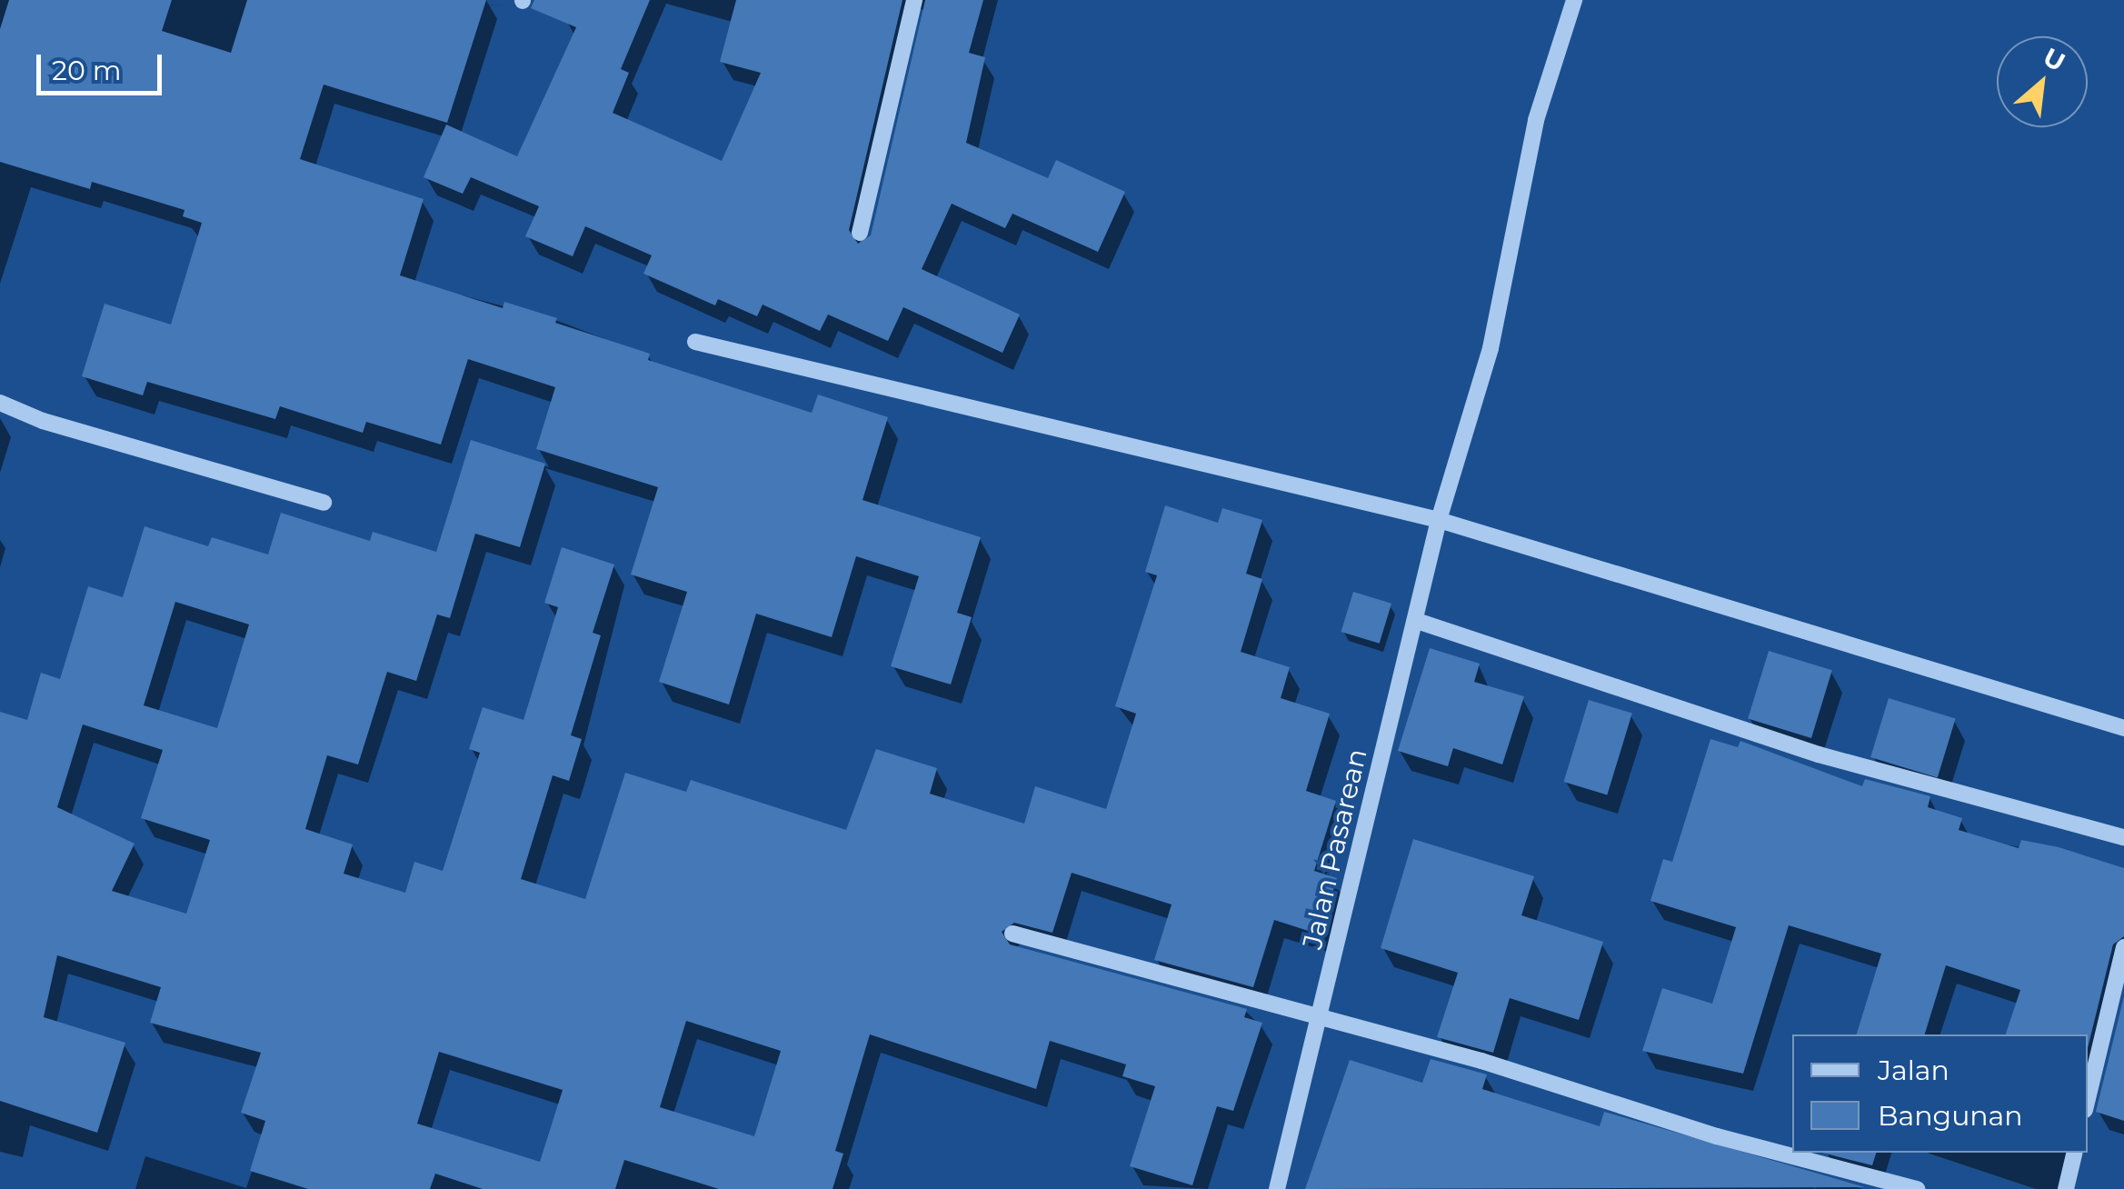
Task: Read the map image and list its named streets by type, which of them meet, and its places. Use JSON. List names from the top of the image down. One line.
{"streets":{"street":["Jalan Pasarean"]},"legend":["Jalan","Bangunan"],"scale_bar":"20 m","north":"top right"}
